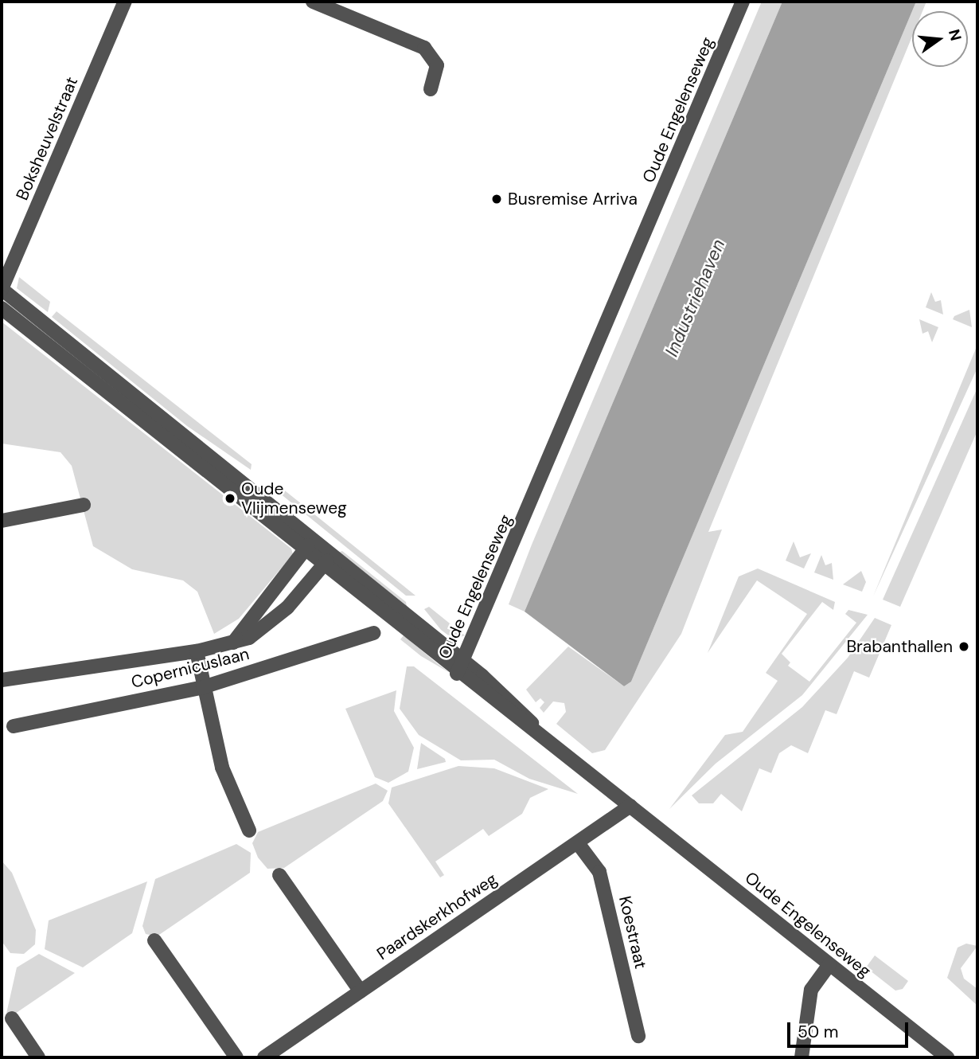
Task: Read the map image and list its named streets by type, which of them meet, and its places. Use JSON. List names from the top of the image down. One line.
{"streets":{"street":["Oude Engelenseweg","Boksheuvelstraat","Copernicuslaan","Paardskerkhofweg","Koestraat"]},"crossings":[["Oude Engelenseweg","Paardskerkhofweg"],["Paardskerkhofweg","Koestraat"]],"water":["Industriehaven"],"places":["Busremise Arriva","Oude Vlijmenseweg","Brabanthallen"],"scale_bar":"50 m","north":"right"}
